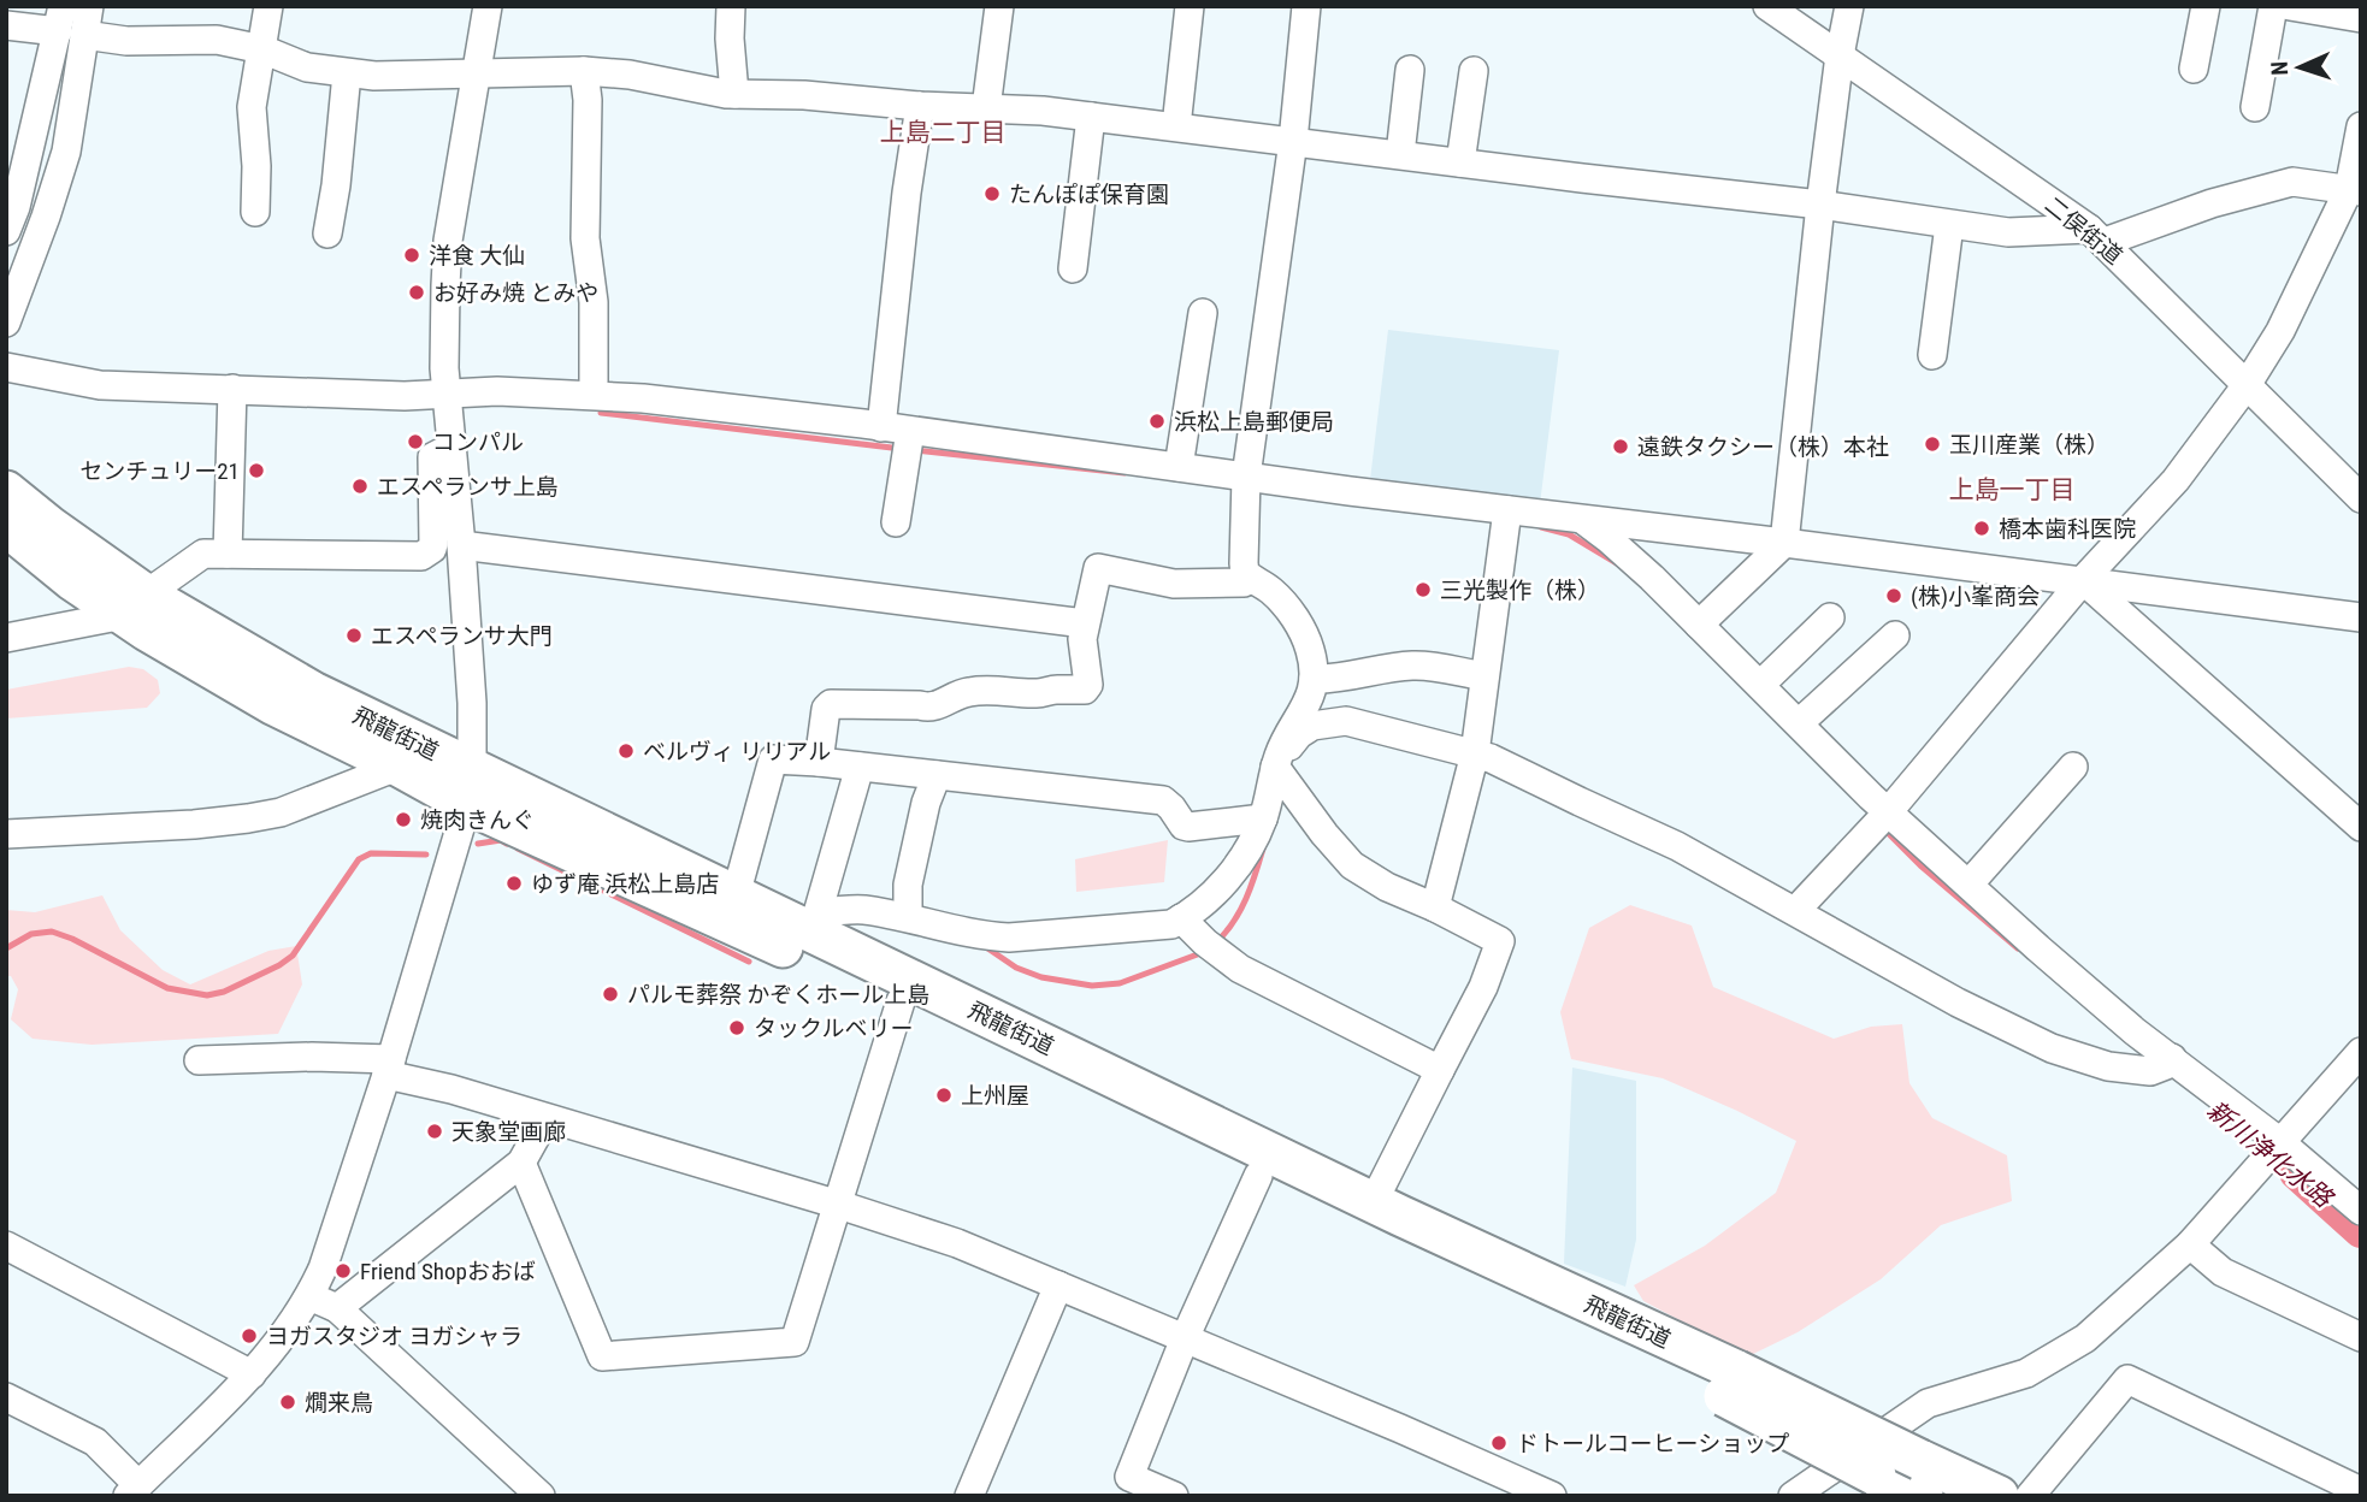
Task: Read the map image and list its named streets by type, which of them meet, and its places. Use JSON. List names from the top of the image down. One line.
{"streets":{"highway":["飛龍街道"],"street":["二俣街道"]},"districts":["上島二丁目","上島一丁目"],"water":["新川浄化水路"],"places":["たんぽぽ保育園","洋食 大仙","お好み焼 とみや","浜松上島郵便局","コンパル","玉川産業（株）","遠鉄タクシー（株）本社","センチュリー21","エスペランサ上島","橋本歯科医院","三光製作（株）","(株)小峯商会","エスペランサ大門","ベルヴィ リリアル","焼肉きんぐ","ゆず庵 浜松上島店","パルモ葬祭 かぞくホール上島","タックルベリー","上州屋","天象堂画廊","Friend Shopおおば","ヨガスタジオ ヨガシャラ","燗来鳥","ドトールコーヒーショップ"],"north":"left"}
